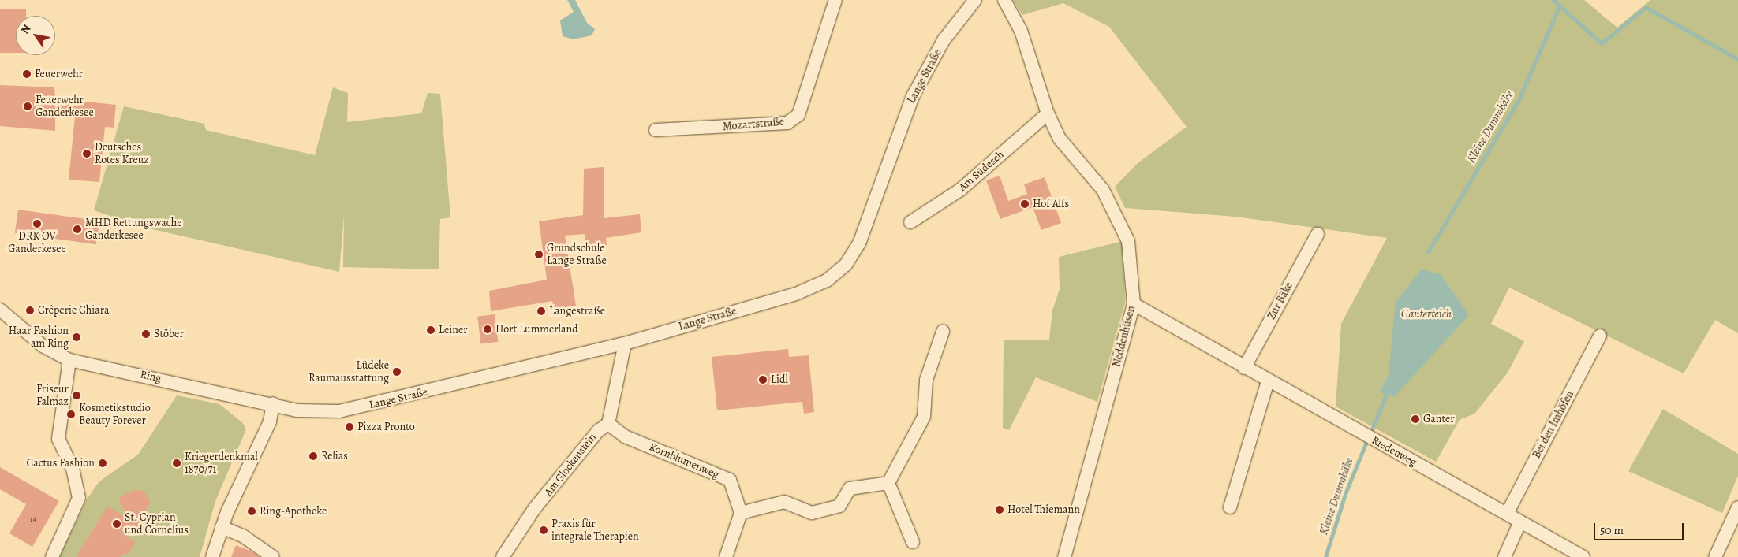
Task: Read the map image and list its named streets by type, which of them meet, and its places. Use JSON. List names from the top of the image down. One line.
{"streets":{"street":["Lange Straße","Mozartstraße","Am Südesch","Zur Bäke","Neddenhüsen","Ring","Bei den Imhöfen","Riedenweg","Kornblumenweg","Am Glockenstein"]},"crossings":[["Lange Straße","Ring"],["Am Südesch","Neddenhüsen"],["Zur Bäke","Riedenweg"],["Neddenhüsen","Riedenweg"],["Bei den Imhöfen","Riedenweg"],["Kornblumenweg","Am Glockenstein"]],"water":["Kleine Dummbäke","Ganterteich"],"places":["Feuerwehr","Feuerwehr Ganderkesee","Deutsches Rotes Kreuz","Hof Alfs","DRK OV Ganderkesee","MHD Rettungswache Ganderkesee","Grundschule Lange Straße","Crêperie Chiara","Langestraße","Hort Lummerland","Leiner","Stöber","Haar Fashion am Ring","Lüdeke Raumausstattung","Lidl","Friseur Falmaz","Kosmetikstudio Beauty Forever","Ganter","Pizza Pronto","Relias","Cactus Fashion","Kriegerdenkmal 1870/71","Hotel Thiemann","Ring-Apotheke","St. Cyprian und Cornelius","Praxis für integrale Therapien"],"house_numbers":["14"],"scale_bar":"50 m","north":"top left"}
